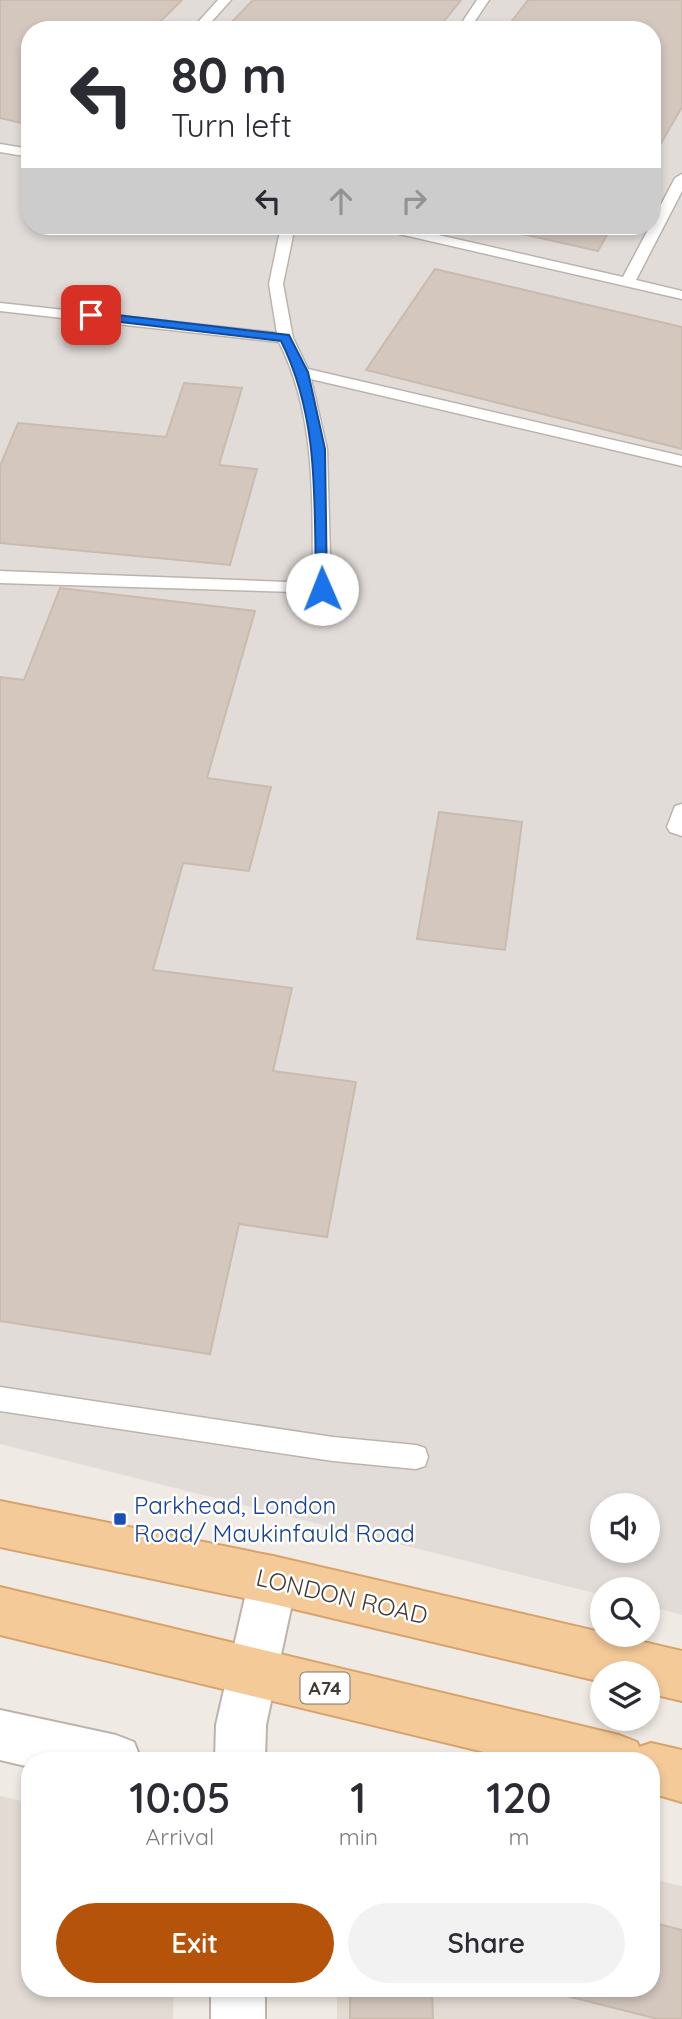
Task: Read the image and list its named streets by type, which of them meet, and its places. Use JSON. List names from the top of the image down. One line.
{"streets":{"main road":["LONDON ROAD","A74"]},"places":{"transit":["Parkhead, London Road/ Maukinfauld Road"]},"page":{"turn":["80 m","Turn left"],"eta":["10:05","Arrival","1","min","120","m"],"buttons":["Exit","Share"]}}
